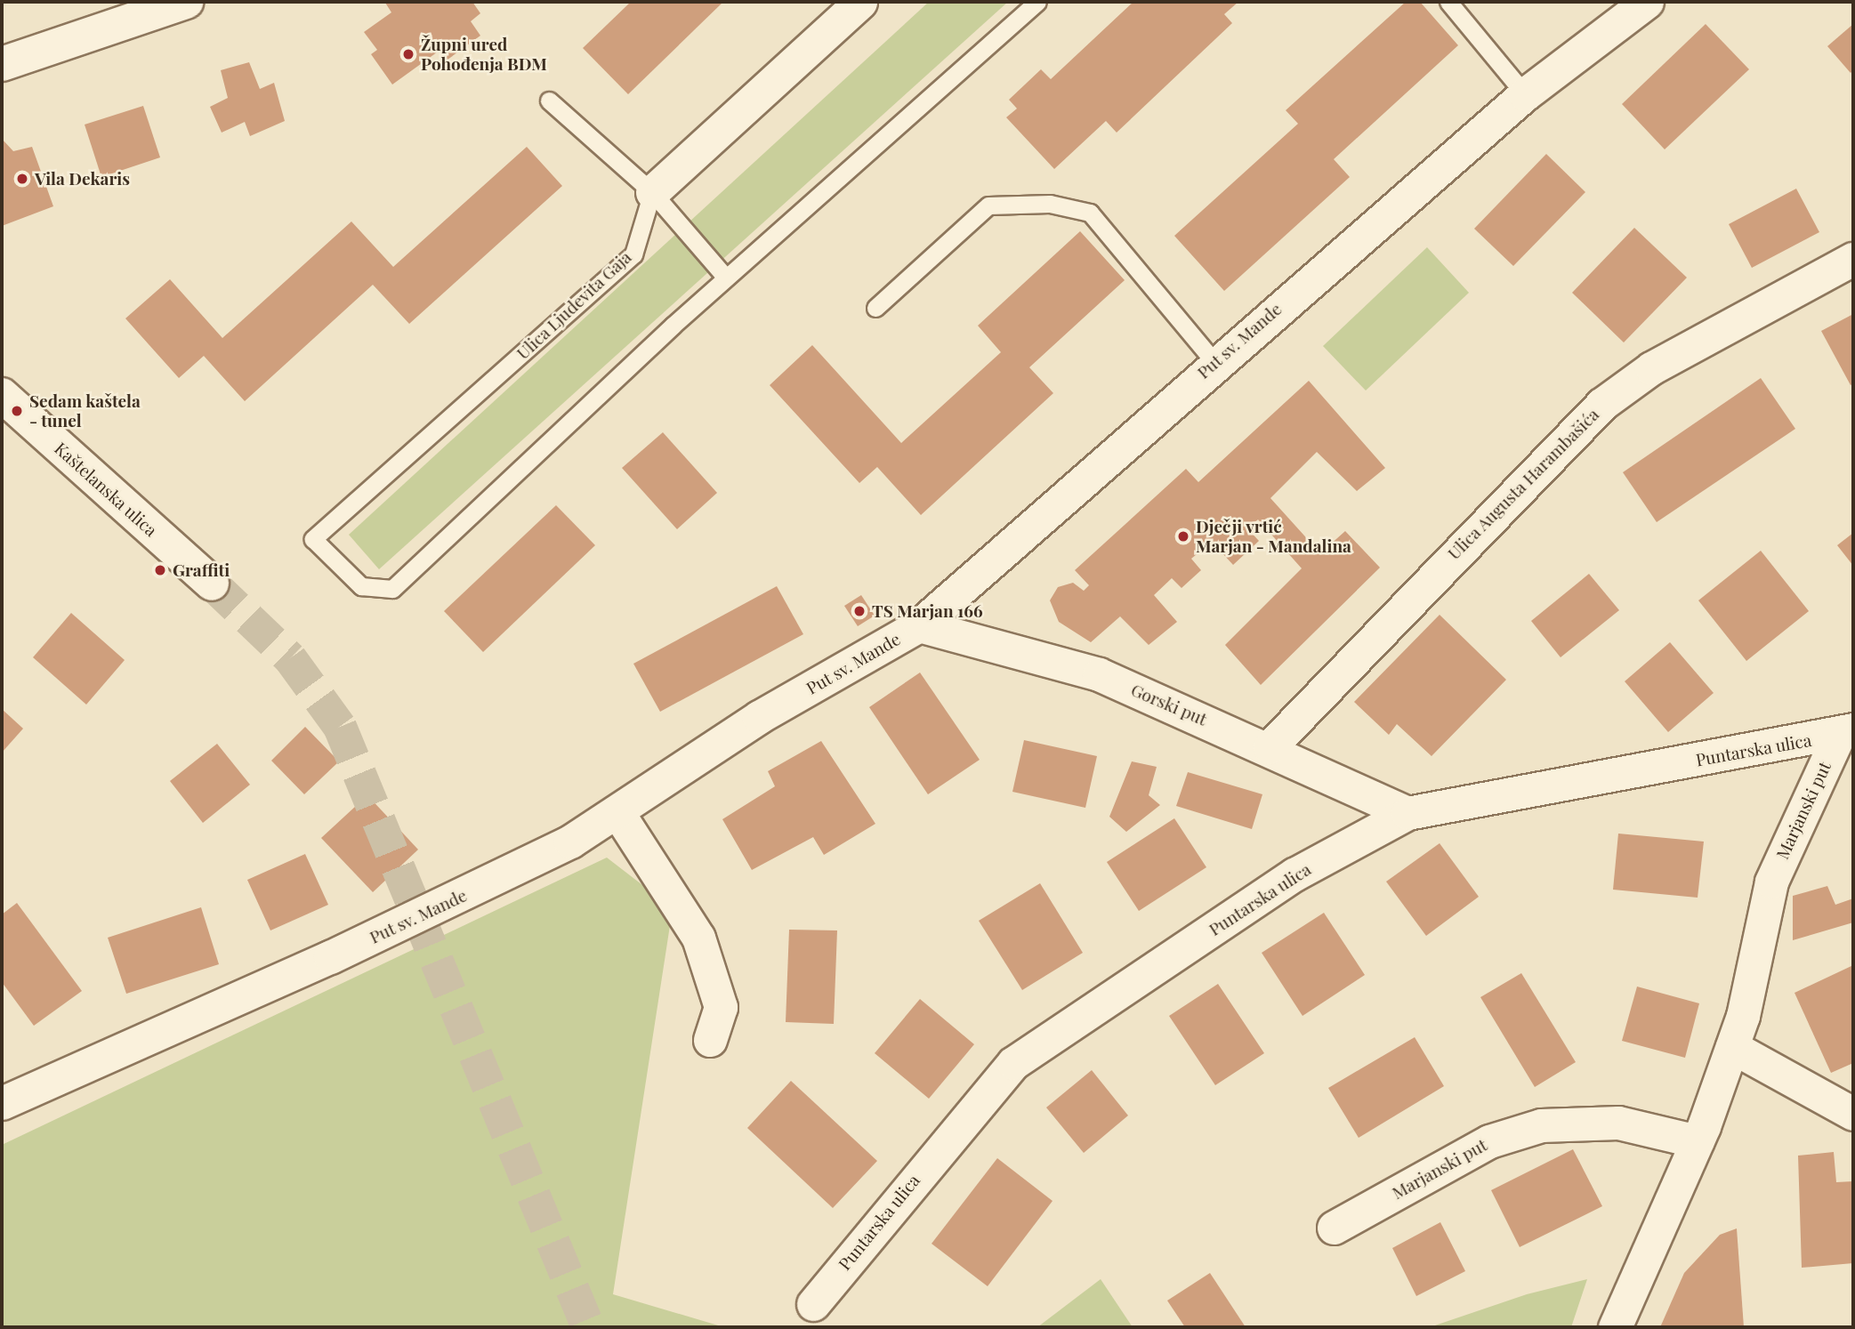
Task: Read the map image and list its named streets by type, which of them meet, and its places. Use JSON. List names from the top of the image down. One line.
{"streets":{"main road":["Kaštelanska ulica"],"street":["Put sv. Mande","Ulica Augusta Harambašića","Gorski put","Puntarska ulica","Marjanski put"],"lane":["Ulica Ljudevita Gaja"]},"crossings":[["Put sv. Mande","Gorski put"],["Ulica Augusta Harambašića","Gorski put"],["Gorski put","Puntarska ulica"],["Puntarska ulica","Marjanski put"]],"places":["Župni ured Pohođenja BDM","Vila Dekaris","Sedam kaštela - tunel","Dječji vrtić Marjan - Mandalina","Graffiti","TS Marjan 166"]}
